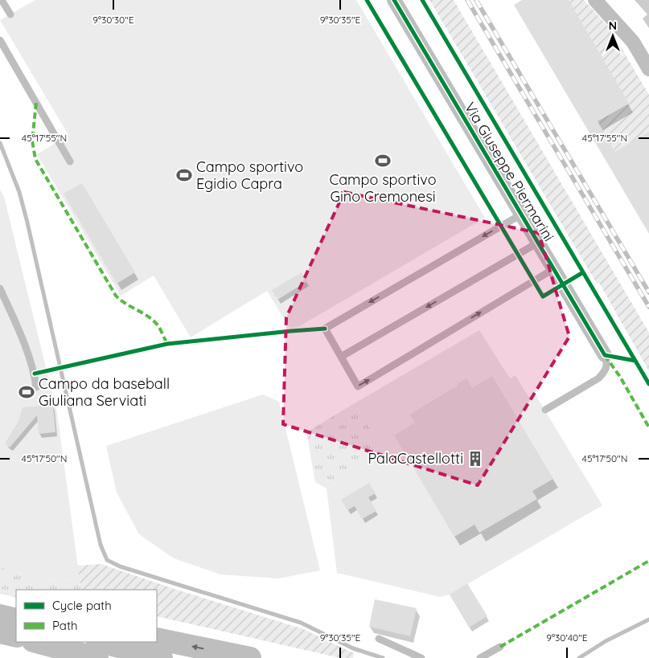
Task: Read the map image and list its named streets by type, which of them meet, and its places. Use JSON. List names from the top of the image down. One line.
{"streets":{"street":["Via Giuseppe Piermarini"]},"places":{"sports":["Campo sportivo Gino Cremonesi","Campo sportivo Egidio Capra","Campo da baseball Giuliana Serviati"],"building":["PalaCastellotti"]},"legend":["Cycle path","Path"],"north":"top","coordinates":["9°30'30\"E","9°30'35\"E","45°17'55\"N","45°17'50\"N","9°30'40\"E"]}
